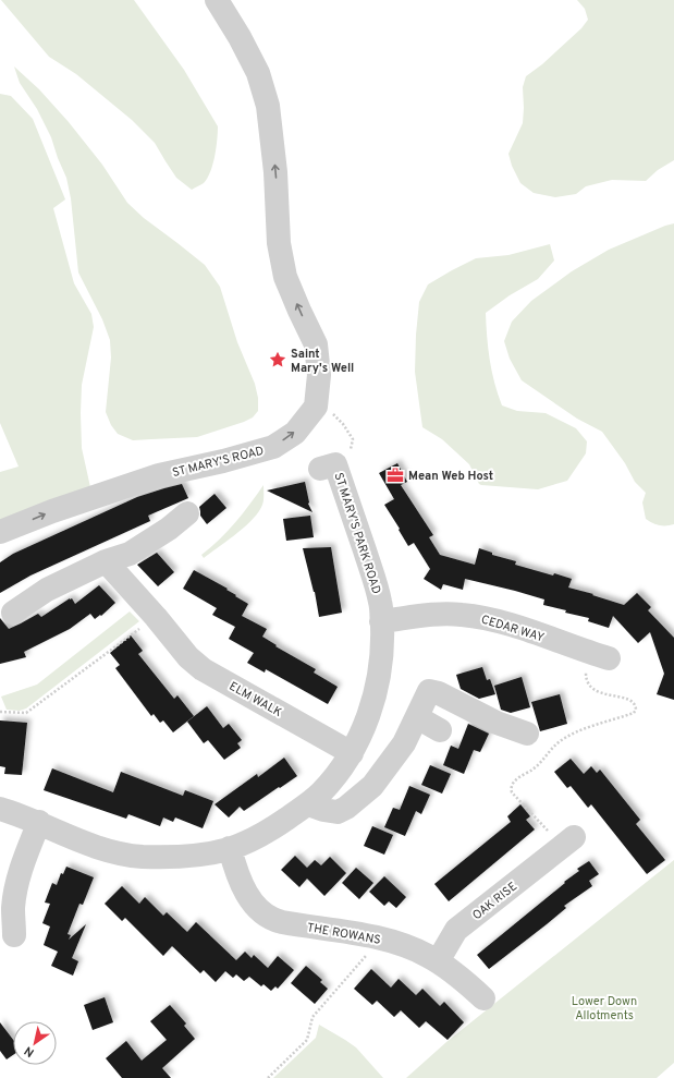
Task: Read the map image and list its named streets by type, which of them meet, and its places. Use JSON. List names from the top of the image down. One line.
{"streets":{"street":["ST MARY'S ROAD","ST MARY'S PARK ROAD","CEDAR WAY","ELM WALK","OAK RISE","THE ROWANS"]},"crossings":[["ST MARY'S PARK ROAD","CEDAR WAY"],["ST MARY'S PARK ROAD","ELM WALK"],["ST MARY'S PARK ROAD","THE ROWANS"],["OAK RISE","THE ROWANS"]],"parks":["Lower Down Allotments"],"places":{"place":["Saint Mary's Well"],"office":["Mean Web Host"]},"north":"bottom left"}
